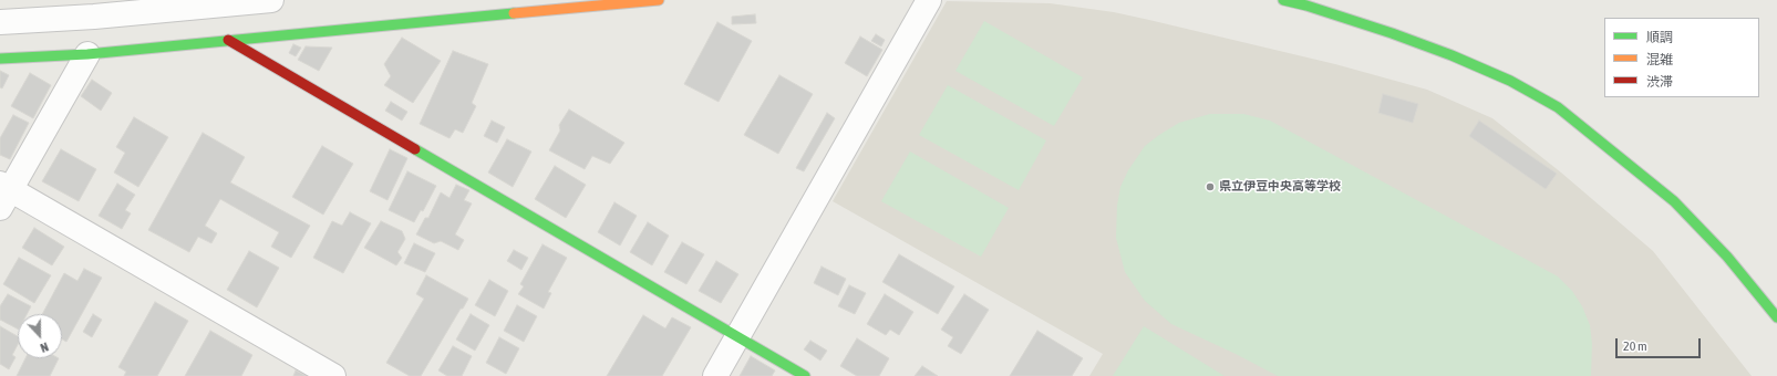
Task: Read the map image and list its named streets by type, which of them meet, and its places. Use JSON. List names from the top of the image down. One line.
{"places":["県立伊豆中央高等学校"],"legend":["順調","混雑","渋滞"],"scale_bar":"20 m","north":"bottom"}
